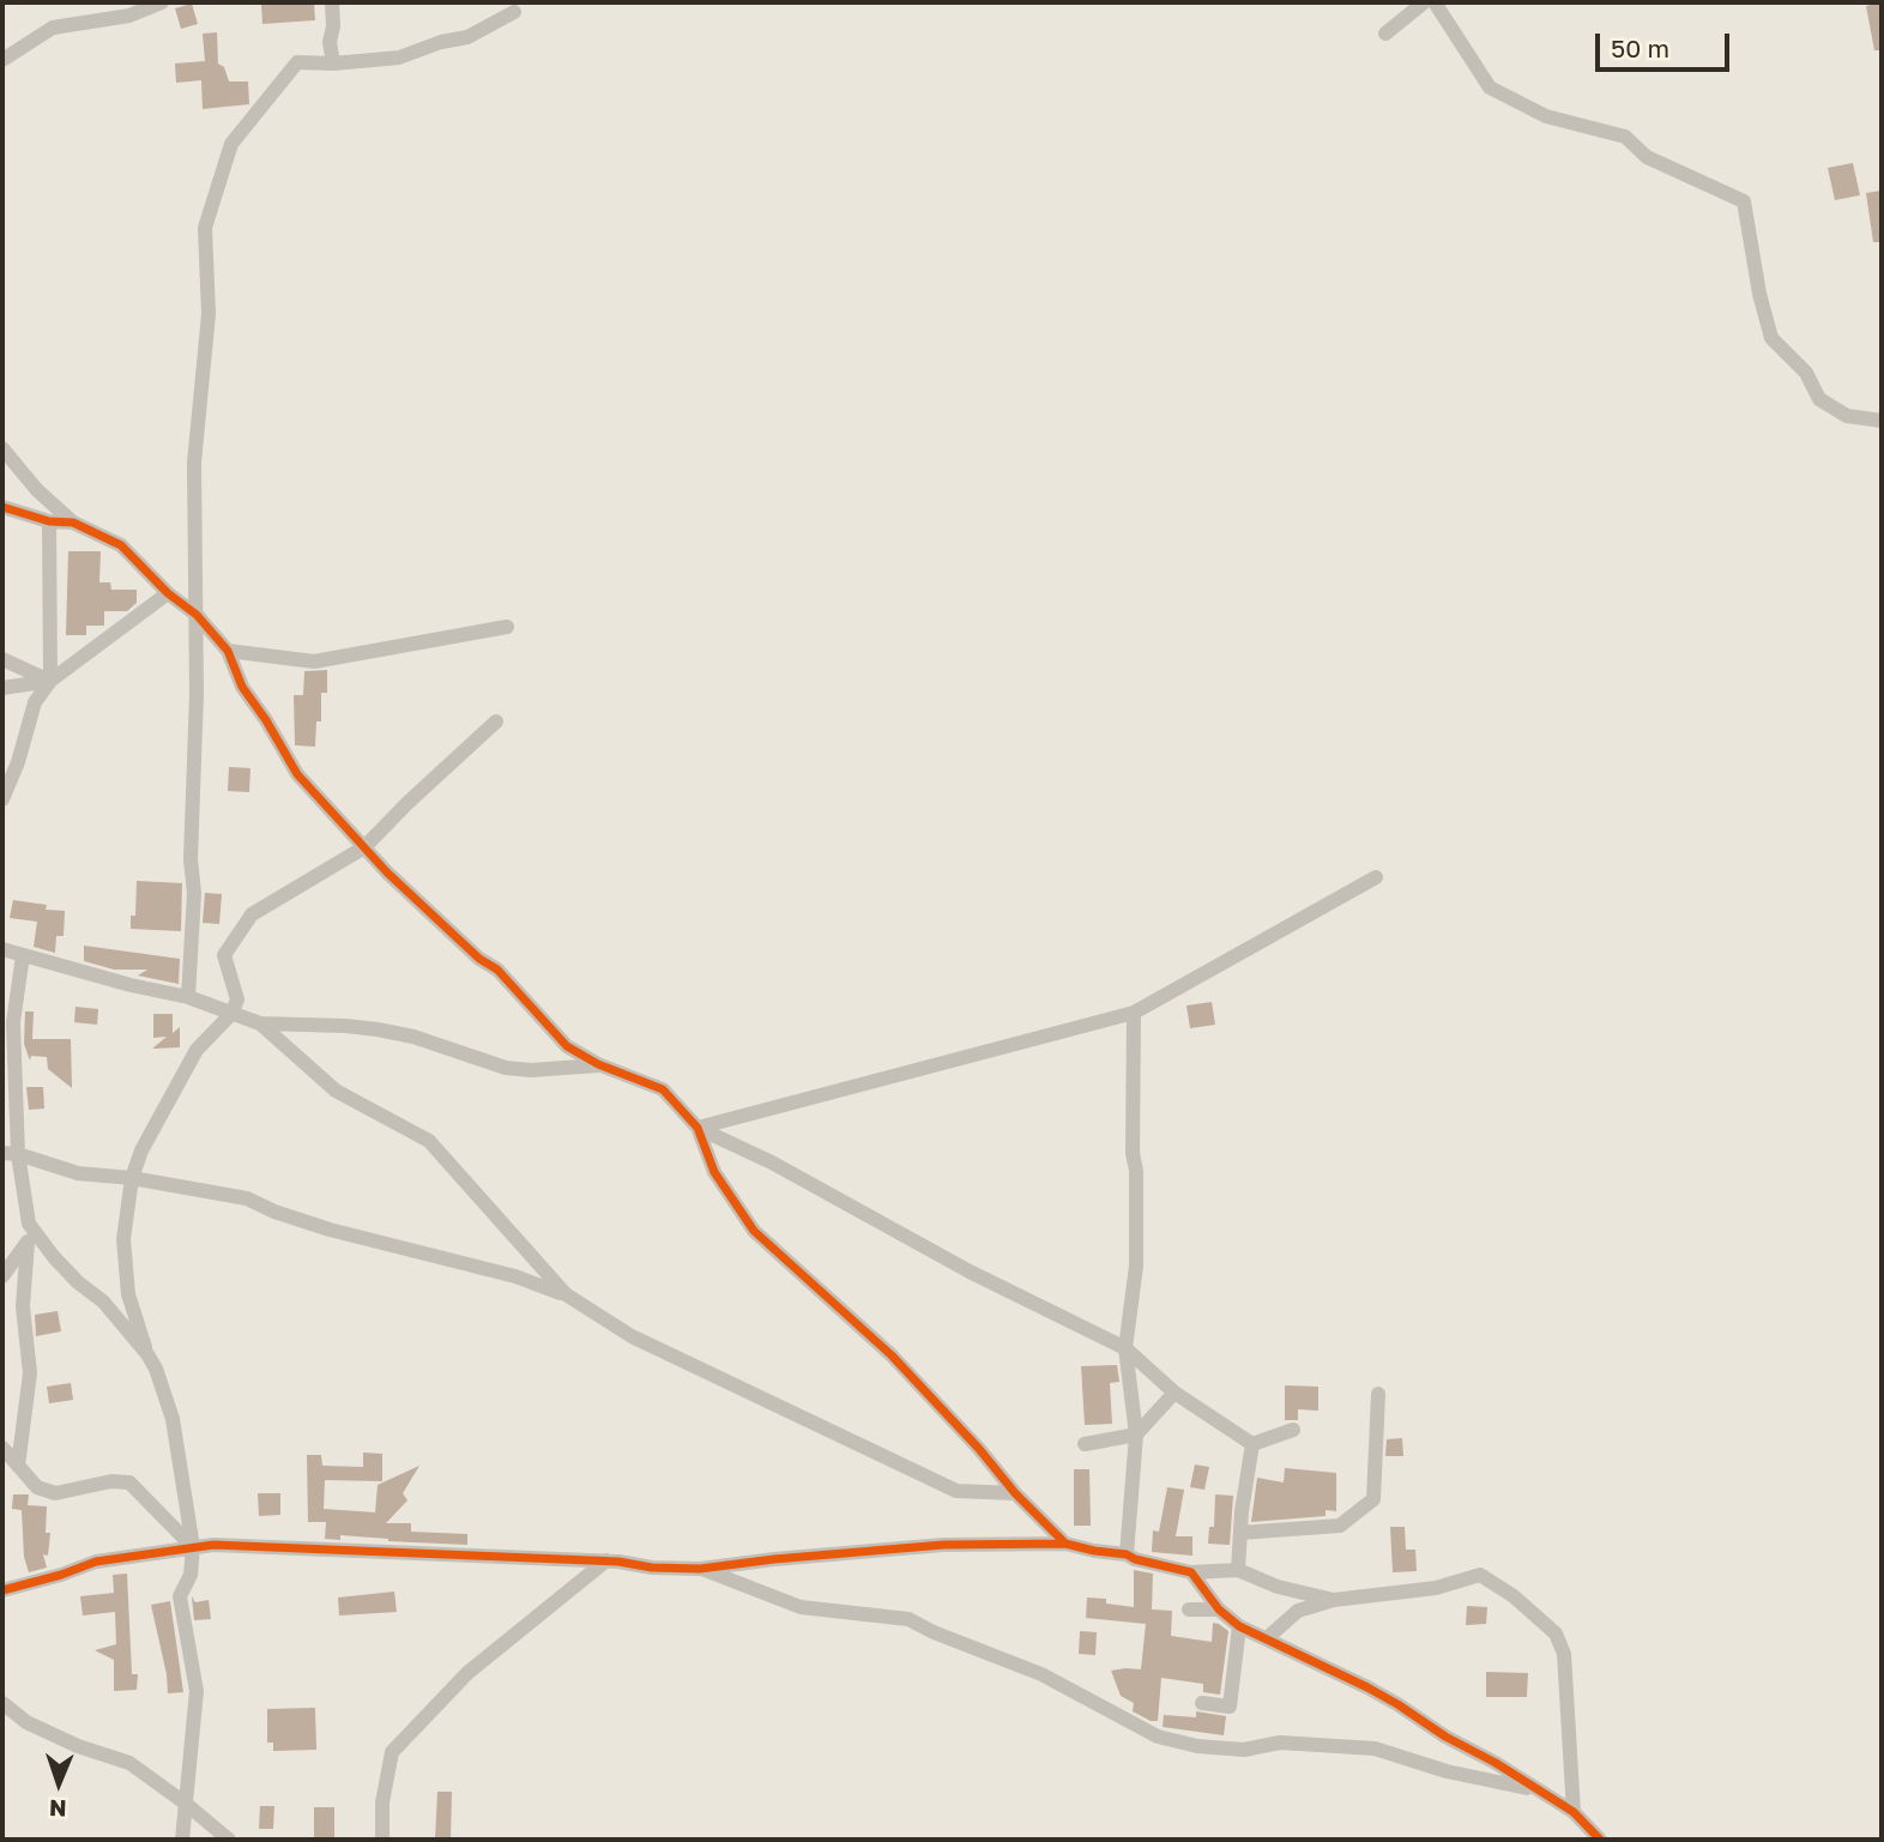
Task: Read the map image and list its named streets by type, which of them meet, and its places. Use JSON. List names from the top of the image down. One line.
{"scale_bar":"50 m","north":"bottom"}
